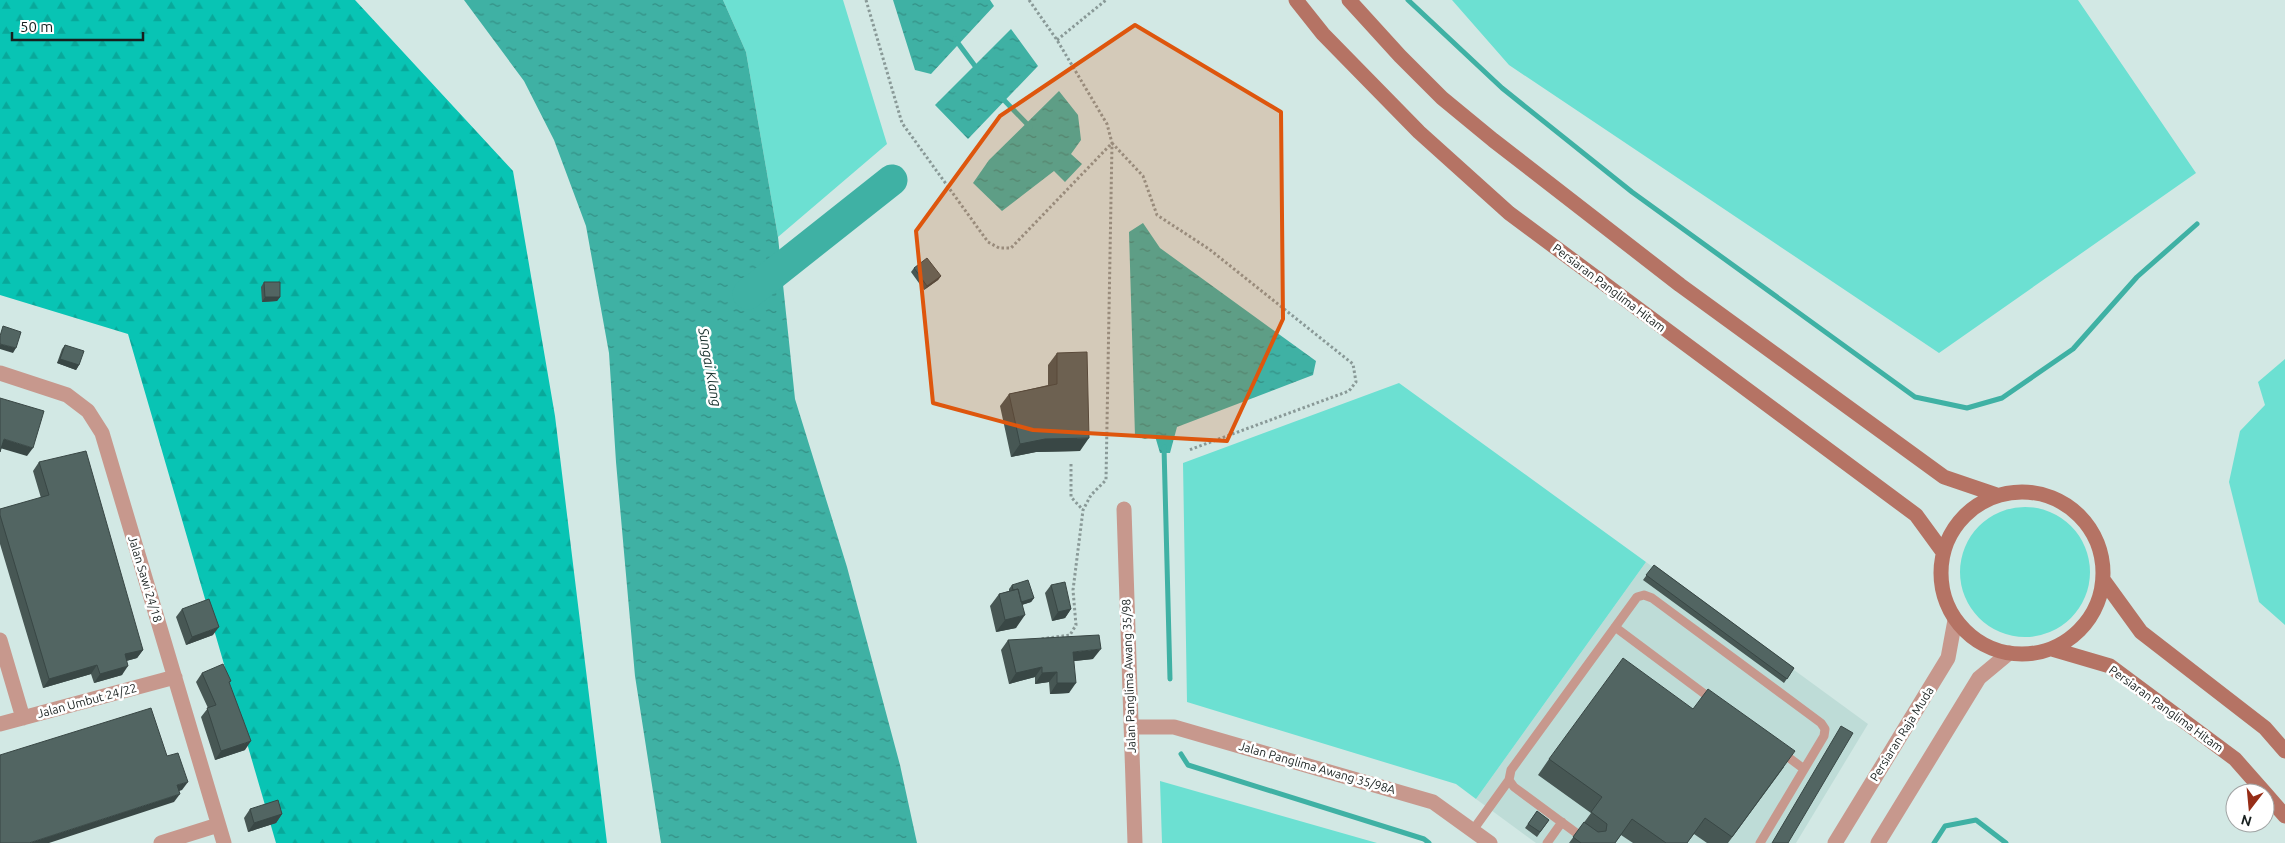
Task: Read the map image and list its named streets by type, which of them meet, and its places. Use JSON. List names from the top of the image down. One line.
{"streets":{"main road":["Persiaran Panglima Hitam"],"street":["Jalan Sawi 24/18","Jalan Panglima Awang 35/98","Jalan Umbut 24/22","Persiaran Raja Muda","Jalan Panglima Awang 35/98A"]},"crossings":[["Persiaran Panglima Hitam","Persiaran Raja Muda"],["Jalan Sawi 24/18","Jalan Umbut 24/22"],["Jalan Panglima Awang 35/98","Jalan Panglima Awang 35/98A"]],"water":["Sungai Klang"],"scale_bar":"50 m","north":"bottom"}
